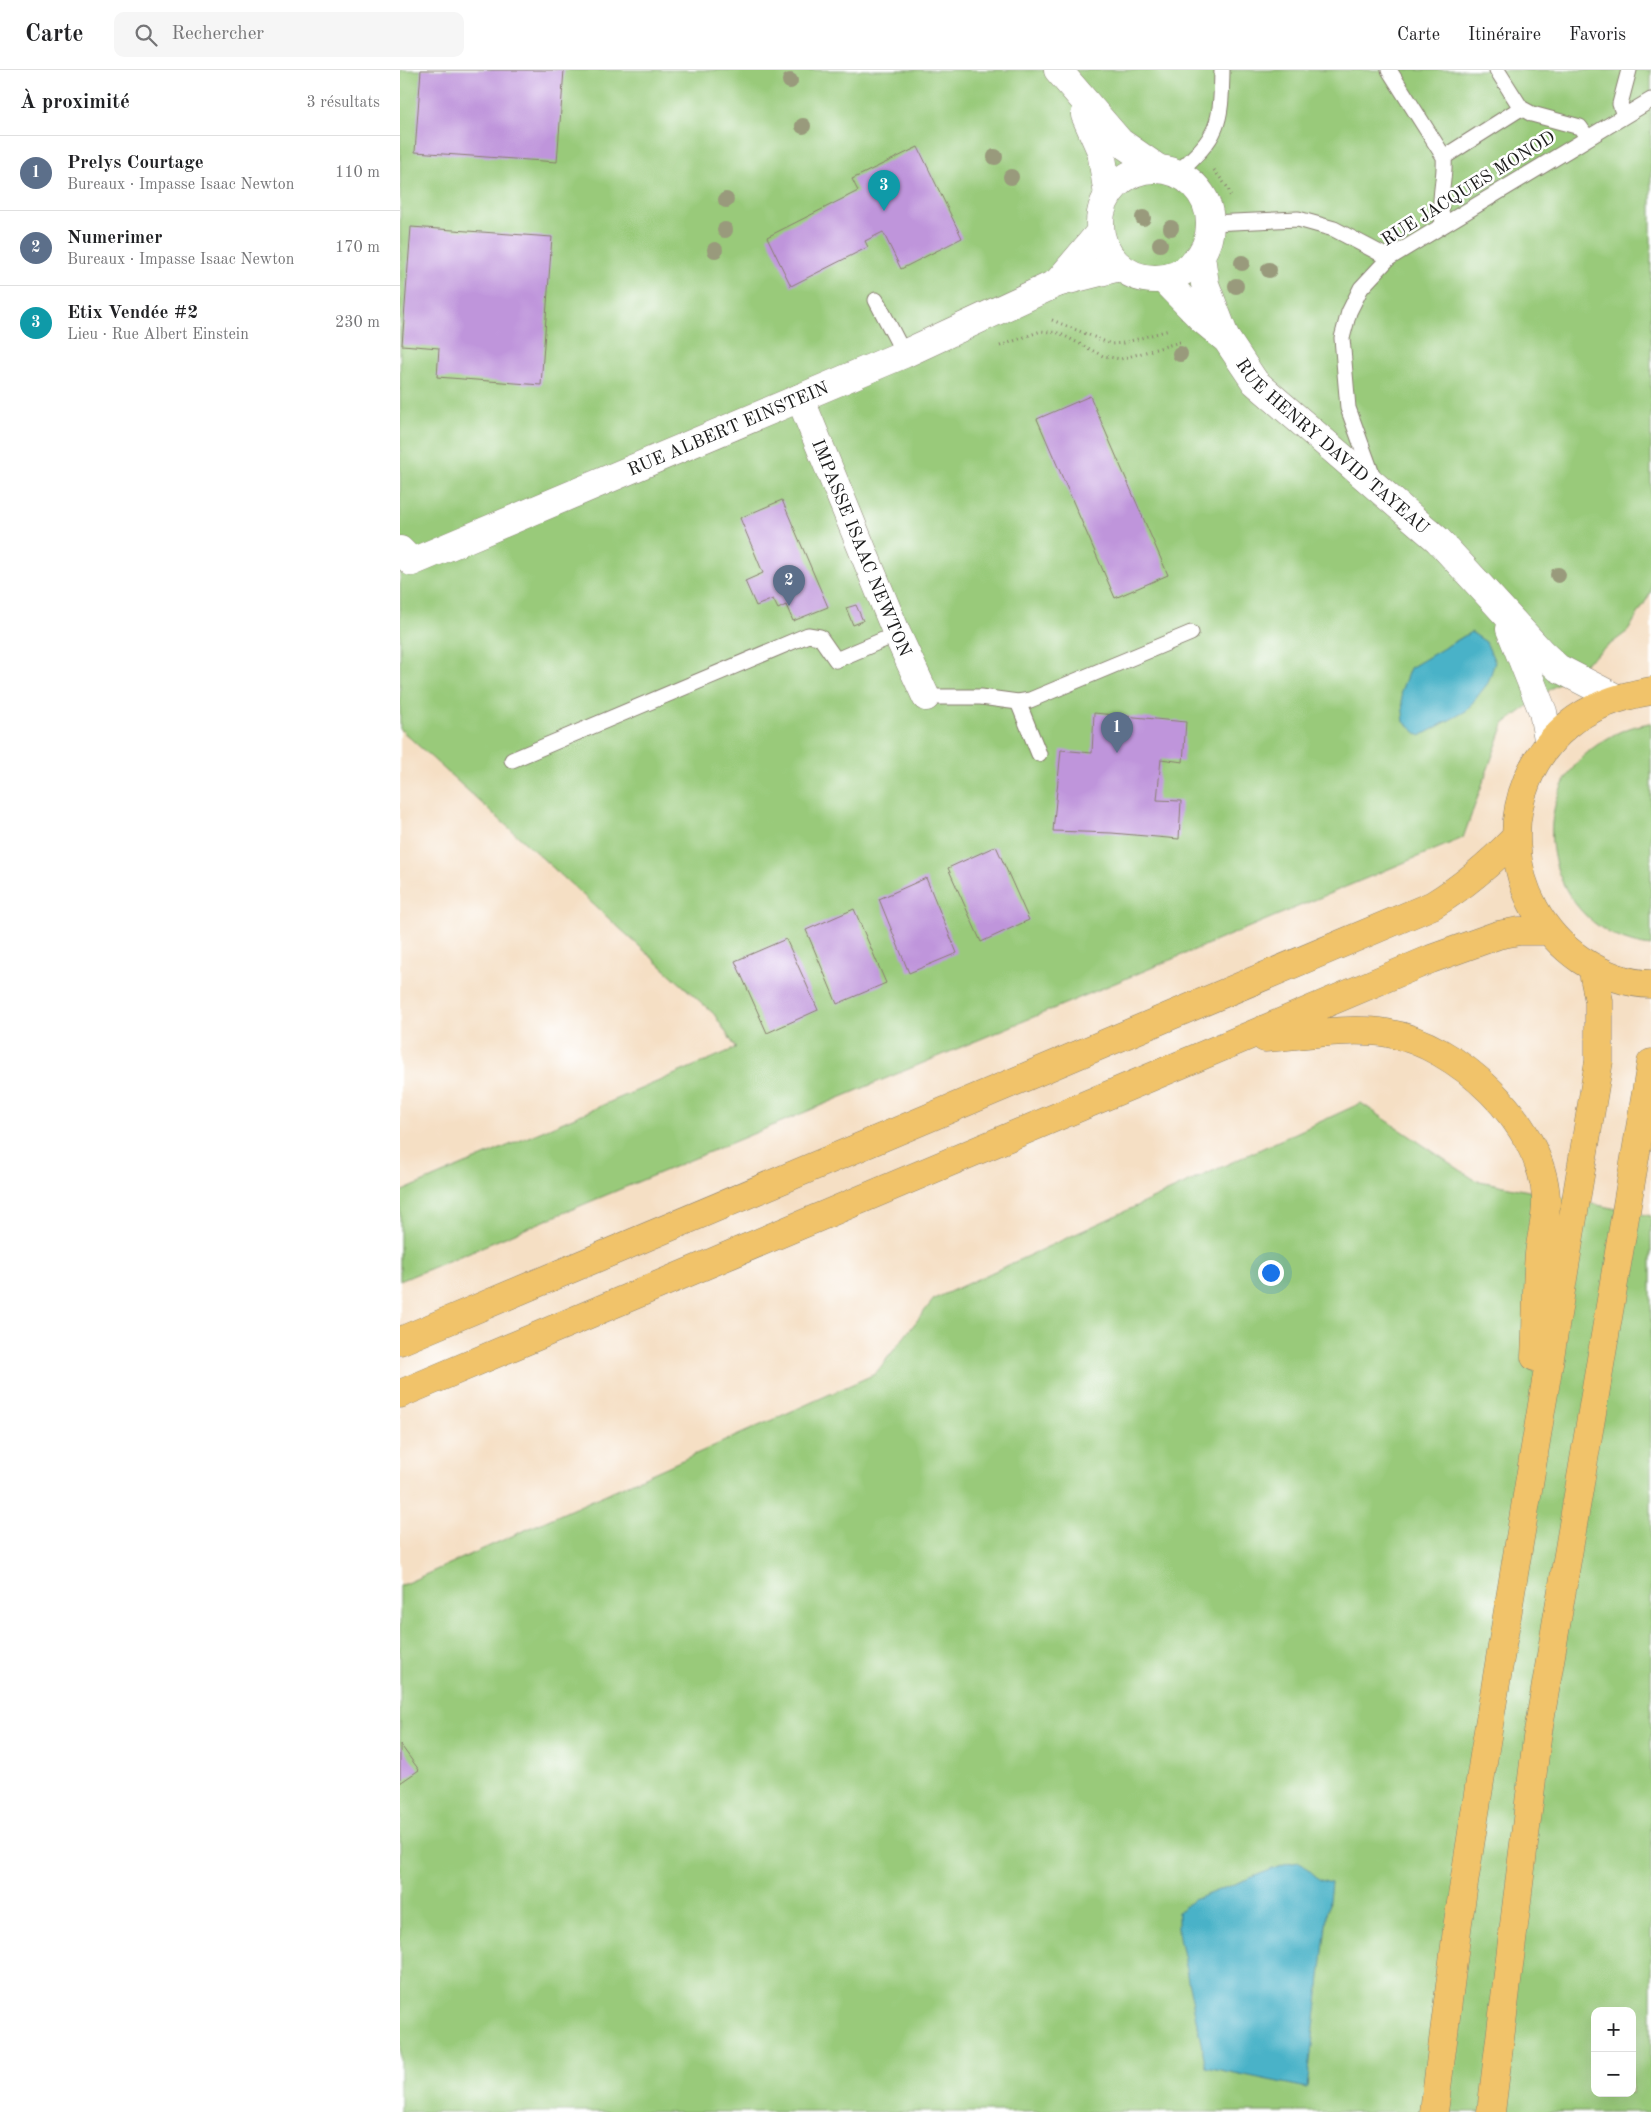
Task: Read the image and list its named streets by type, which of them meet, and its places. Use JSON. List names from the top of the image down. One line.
{"streets":{"street":["RUE ALBERT EINSTEIN","RUE HENRY DAVID TAYEAU","IMPASSE ISAAC NEWTON"],"lane":["RUE JACQUES MONOD"]},"crossings":[["RUE JACQUES MONOD","RUE HENRY DAVID TAYEAU"],["RUE ALBERT EINSTEIN","RUE HENRY DAVID TAYEAU"],["RUE ALBERT EINSTEIN","IMPASSE ISAAC NEWTON"]],"page":{"header":"Carte","search":"Rechercher","nav":["Carte","Itinéraire","Favoris"],"heading":["À proximité","3 résultats"],"list":[{"mark":"1","name":"Prelys Courtage","note":"Bureaux · Impasse Isaac Newton","value":"110 m"},{"mark":"2","name":"Numerimer","note":"Bureaux · Impasse Isaac Newton","value":"170 m"},{"mark":"3","name":"Etix Vendée #2","note":"Lieu · Rue Albert Einstein","value":"230 m"}],"pins":["3","2","1"],"map_buttons":["+","−"]}}
